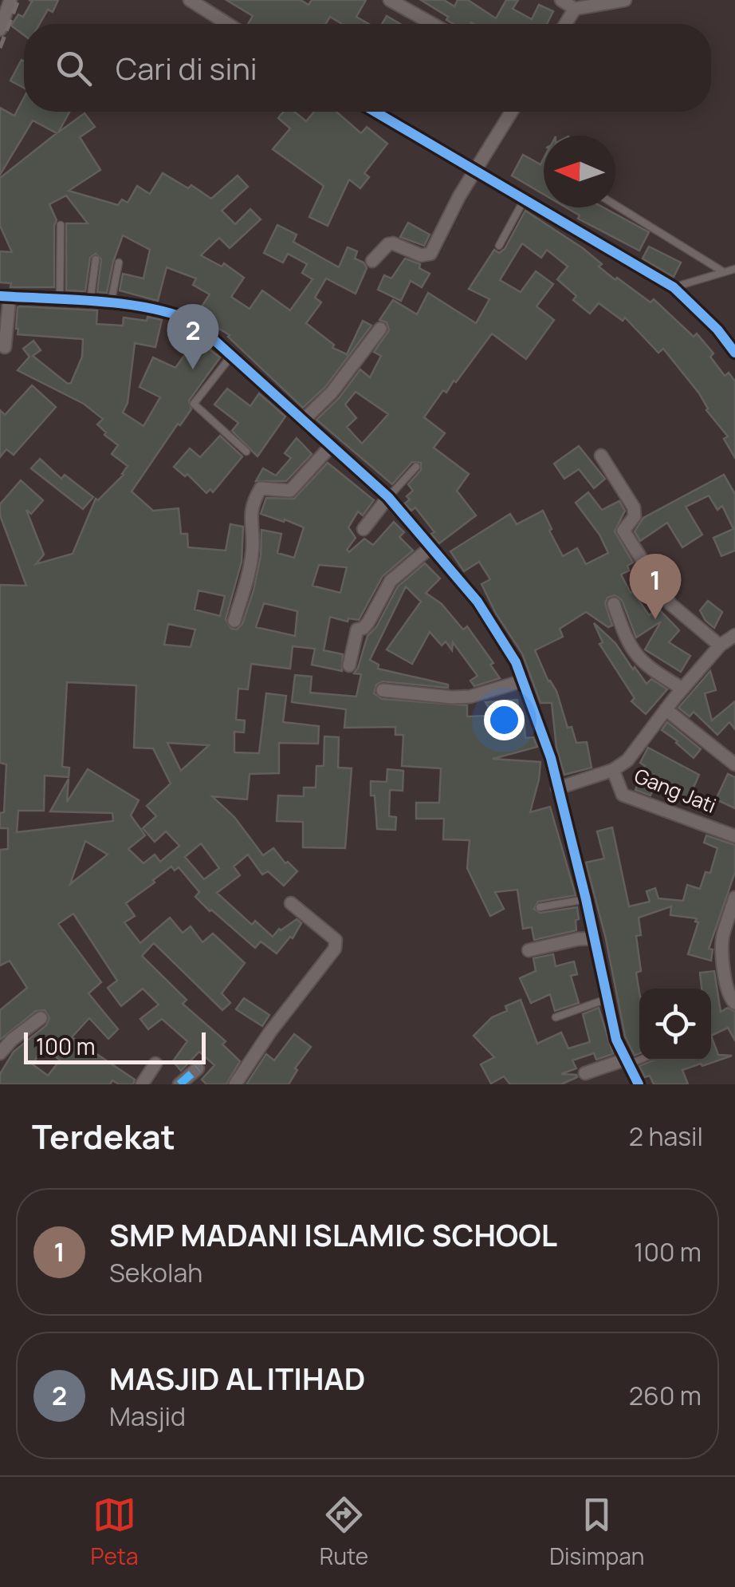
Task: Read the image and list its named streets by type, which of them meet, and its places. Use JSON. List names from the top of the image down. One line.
{"streets":{"street":["Gang Jati"]},"scale_bar":"100 m","north":"left","page":{"search":"Cari di sini","pins":["2","1"],"scale":"100 m","heading":["Terdekat","2 hasil"],"list":[{"mark":"1","name":"SMP MADANI ISLAMIC SCHOOL","note":"Sekolah","value":"100 m"},{"mark":"2","name":"MASJID AL ITIHAD","note":"Masjid","value":"260 m"}],"nav":["Peta","Rute","Disimpan"]}}
